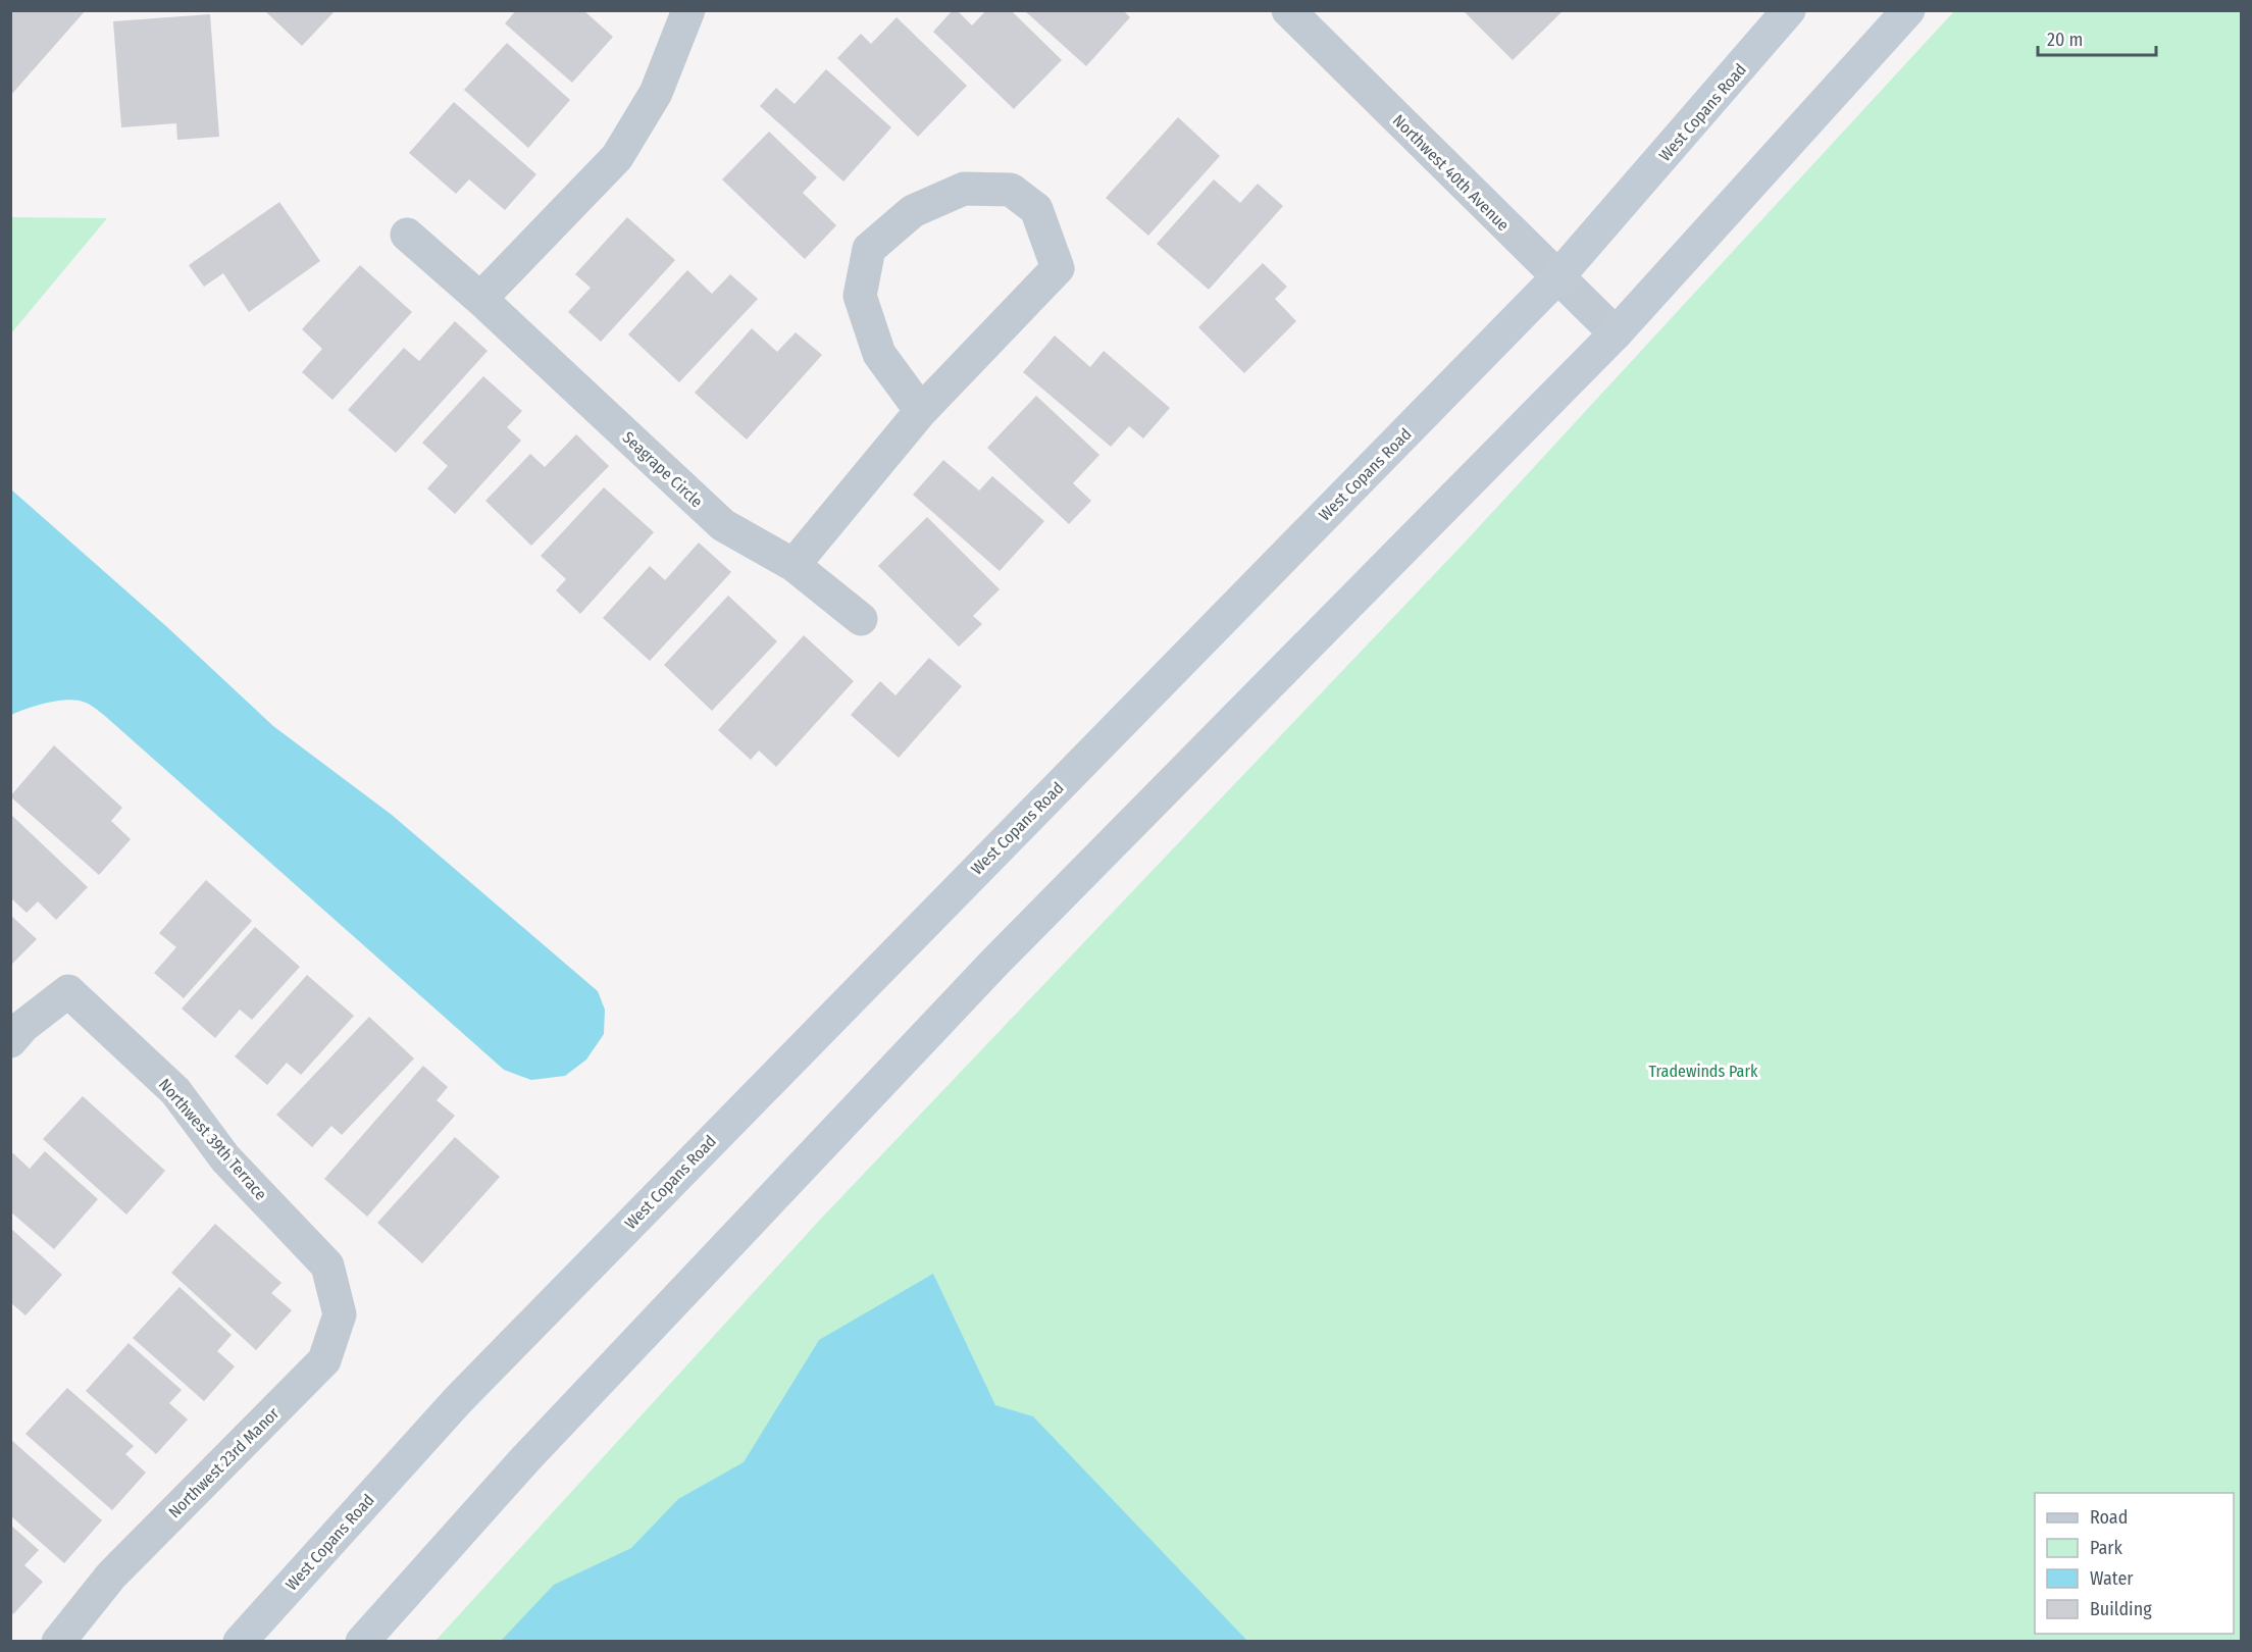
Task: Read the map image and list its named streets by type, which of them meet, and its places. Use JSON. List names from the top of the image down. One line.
{"streets":{"main road":["West Copans Road"],"street":["Northwest 40th Avenue","Seagrape Circle","Northwest 39th Terrace","Northwest 23rd Manor"]},"crossings":[["West Copans Road","Northwest 40th Avenue"],["Northwest 39th Terrace","Northwest 23rd Manor"]],"parks":["Tradewinds Park"],"legend":["Road","Park","Water","Building"],"scale_bar":"20 m"}
